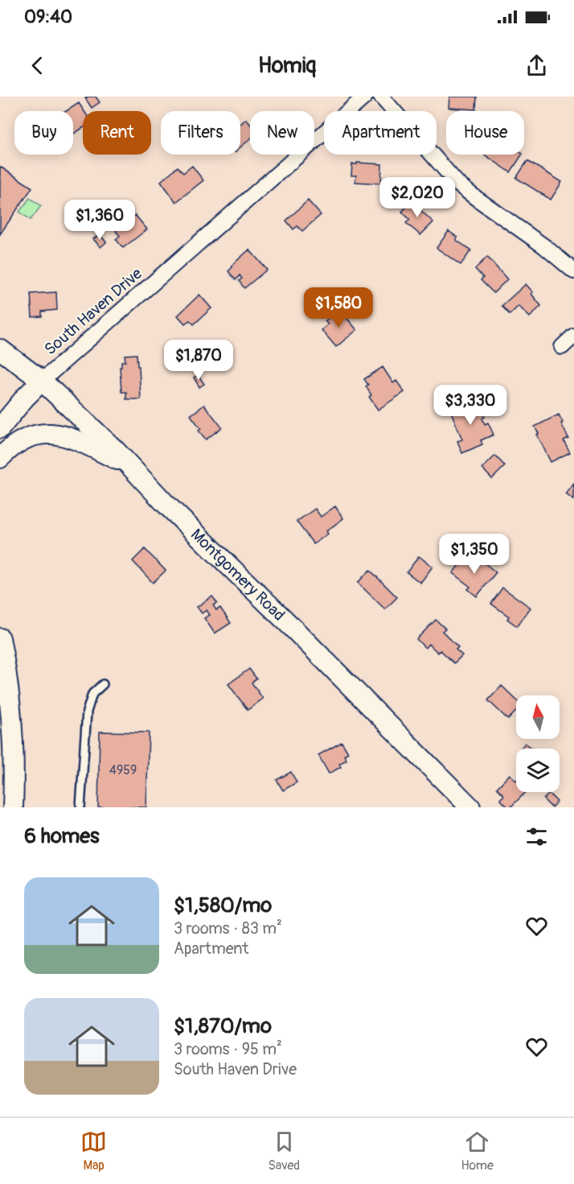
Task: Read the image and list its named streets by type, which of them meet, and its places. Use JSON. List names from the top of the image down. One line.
{"streets":{"main road":["Montgomery Road"],"street":["South Haven Drive"]},"crossings":[["South Haven Drive","Montgomery Road"]],"house_numbers":["4959"],"north":"top","page":{"status":"09:40","header":"Homiq","chip":["Buy","Rent","Filters","New","Apartment","House"],"price":["$2,020","$1,360","$1,580","$1,870","$3,330","$1,350"],"heading":"6 homes","list":[{"name":"$1,580/mo","note":"3 rooms · 83 m² · Apartment"},{"name":"$1,870/mo","note":"3 rooms · 95 m² · South Haven Drive"}],"tabs":["Map","Saved","Home"]}}
